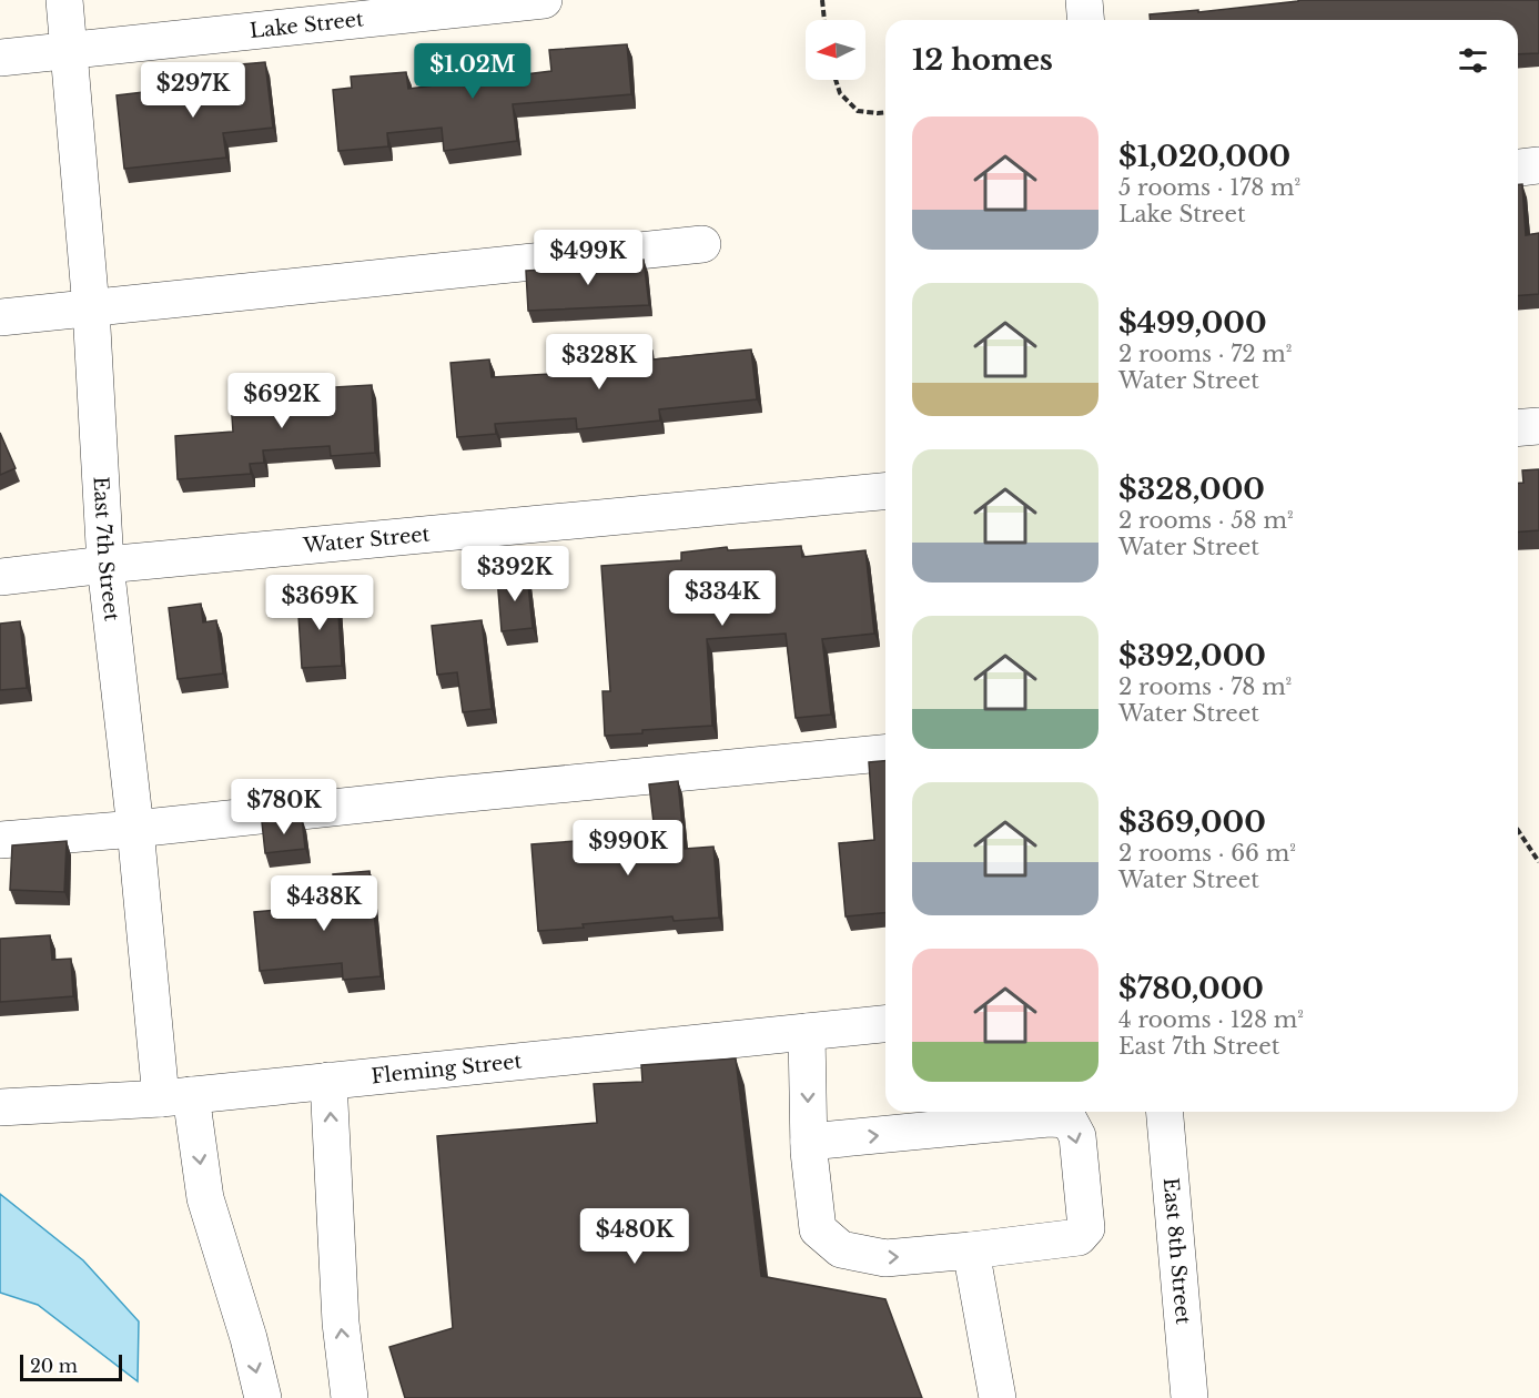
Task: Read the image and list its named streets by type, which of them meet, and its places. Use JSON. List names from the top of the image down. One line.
{"streets":{"street":["Lake Street","Water Street","East 7th Street","Fleming Street","East 8th Street"]},"crossings":[["Lake Street","East 7th Street"],["Water Street","East 7th Street"],["East 7th Street","Fleming Street"]],"scale_bar":"20 m","north":"left","page":{"heading":"12 homes","price":["$1.02M","$297K","$499K","$328K","$692K","$392K","$334K","$369K","$780K","$990K","$438K","$480K"],"list":[{"name":"$1,020,000","note":"5 rooms · 178 m² · Lake Street"},{"name":"$499,000","note":"2 rooms · 72 m² · Water Street"},{"name":"$328,000","note":"2 rooms · 58 m² · Water Street"},{"name":"$392,000","note":"2 rooms · 78 m² · Water Street"},{"name":"$369,000","note":"2 rooms · 66 m² · Water Street"},{"name":"$780,000","note":"4 rooms · 128 m² · East 7th Street"}],"scale":"20 m"}}
